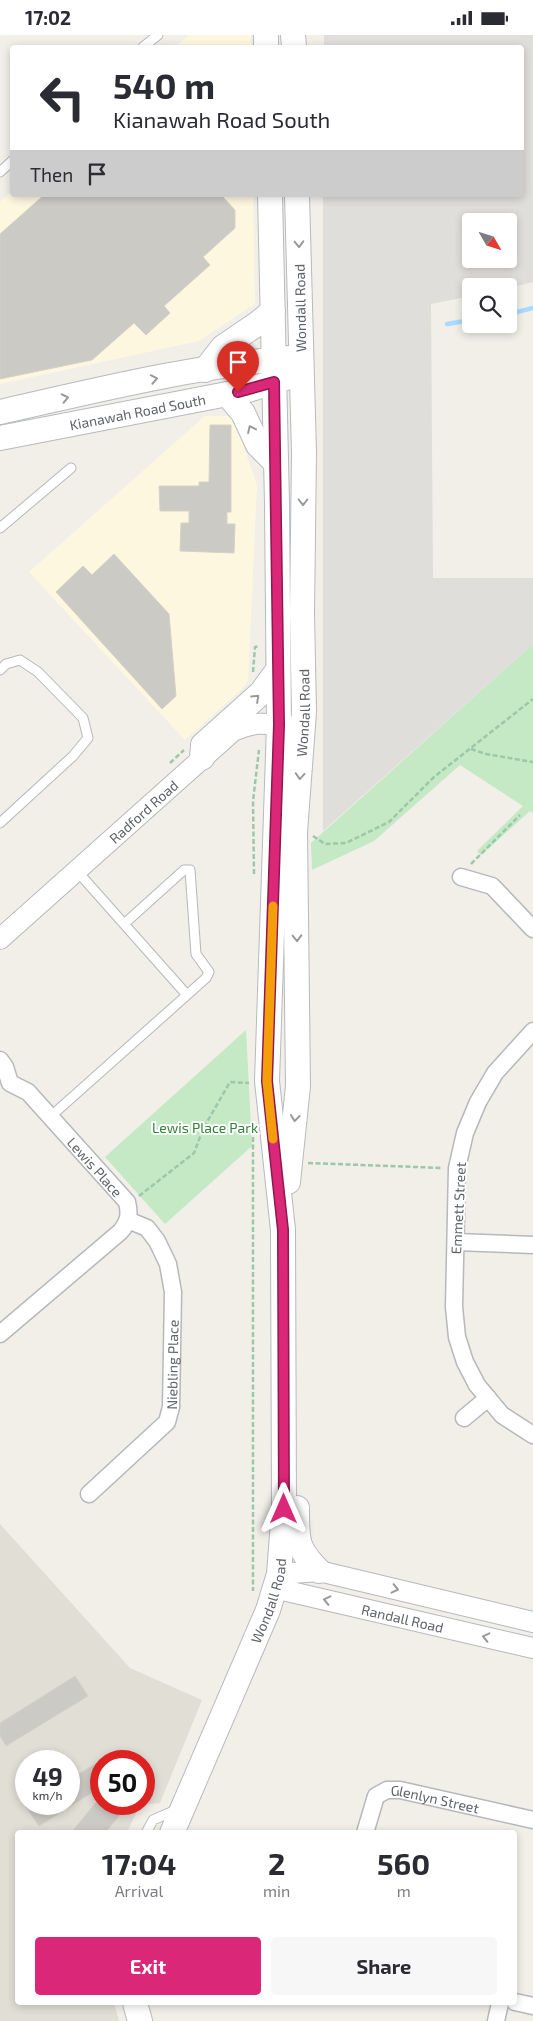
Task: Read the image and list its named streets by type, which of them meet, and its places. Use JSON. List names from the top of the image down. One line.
{"streets":{"main road":["Wondall Road","Kianawah Road South"],"street":["Radford Road","Lewis Place","Emmett Street","Niebling Place","Randall Road","Glenlyn Street"]},"crossings":[["Wondall Road","Kianawah Road South"],["Wondall Road","Radford Road"],["Wondall Road","Randall Road"],["Lewis Place","Niebling Place"]],"parks":["Lewis Place Park"],"north":"bottom right","page":{"status":"17:02","turn":["540 m","Kianawah Road South"],"then":"Then","speed":"49 km/h","limit":"50","eta":["17:04","Arrival","2","min","560","m"],"buttons":["Exit","Share"]}}
